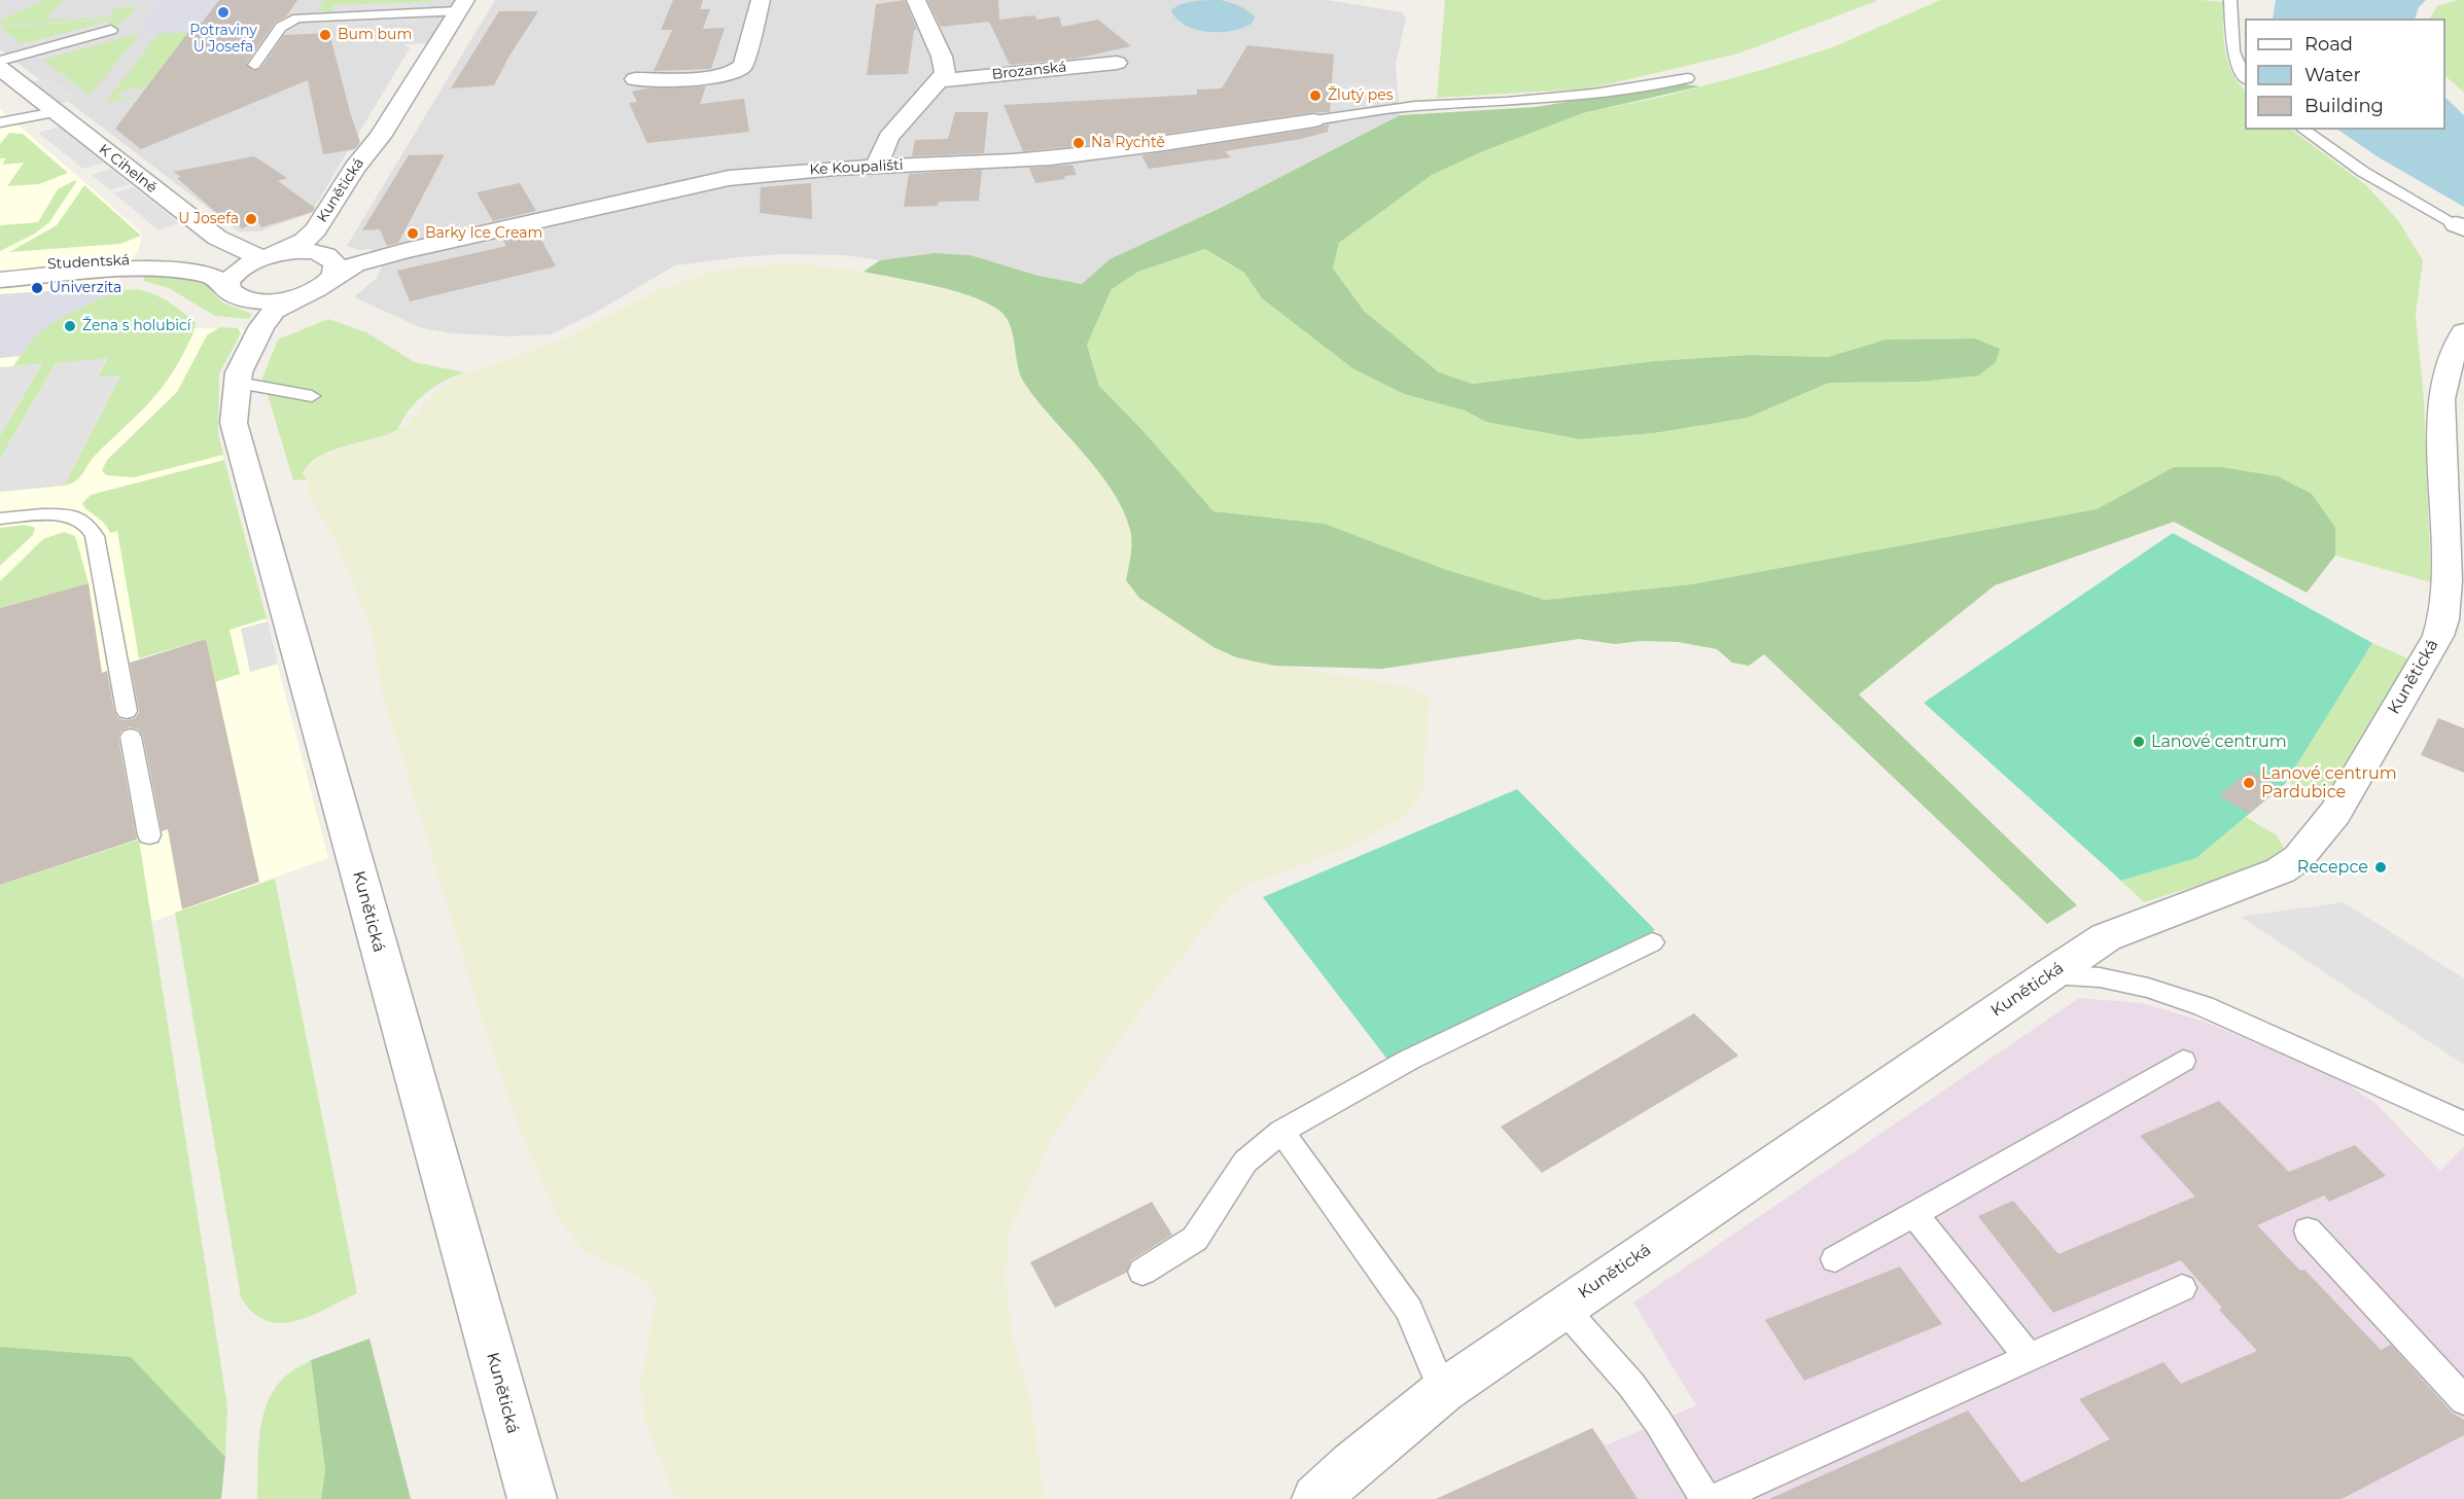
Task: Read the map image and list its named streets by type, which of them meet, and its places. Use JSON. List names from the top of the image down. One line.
{"streets":{"street":["Brozanská","Ke Koupališti","K Cihelně","Kunětická","Studentská"]},"crossings":[["Ke Koupališti","Kunětická"],["K Cihelně","Kunětická"]],"places":["Potraviny U Josefa","Bum bum","Žlutý pes","Na Rychtě","U Josefa","Barky Ice Cream","Univerzita","Žena s holubicí","Lanové centrum","Lanové centrum Pardubice","Recepce"],"legend":["Road","Water","Building"]}
